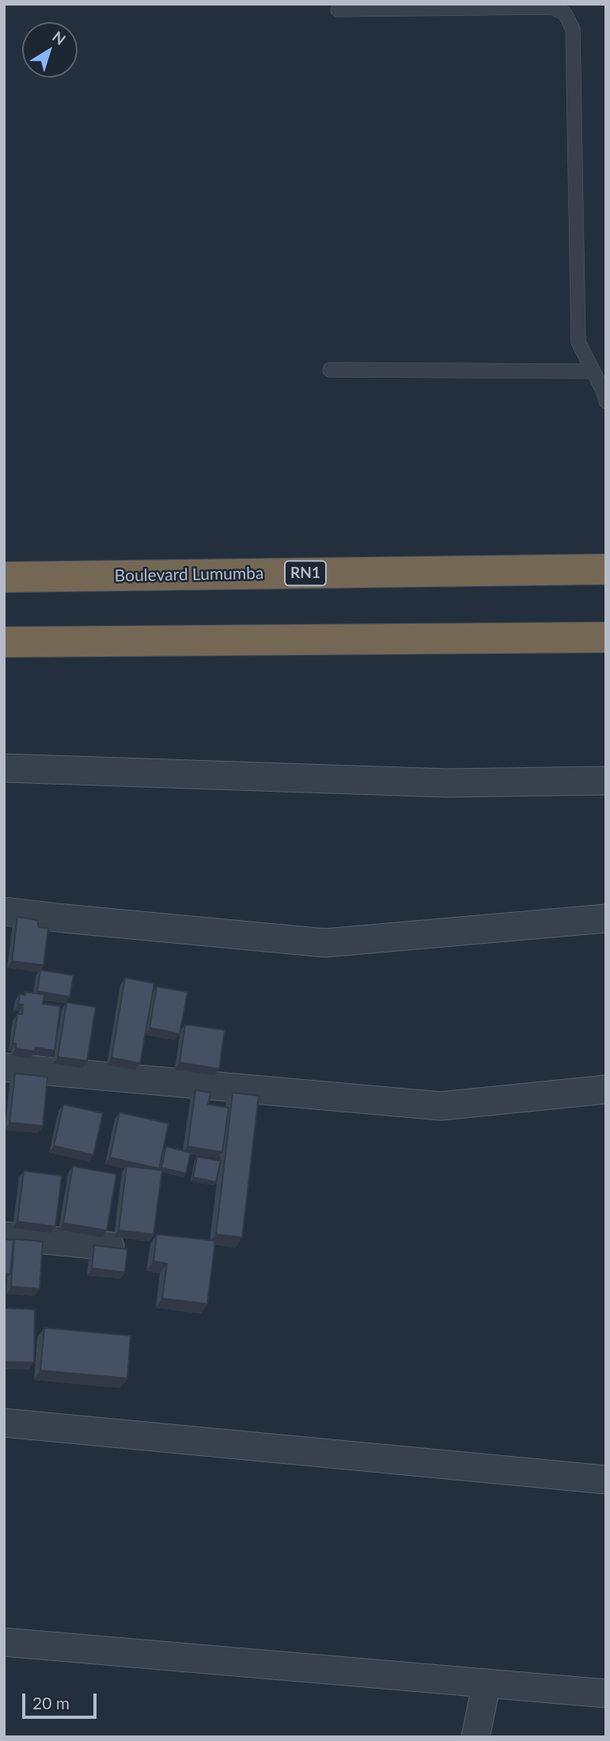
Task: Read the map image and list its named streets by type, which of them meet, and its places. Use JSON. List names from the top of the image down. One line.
{"streets":{"highway":["RN1","Boulevard Lumumba"]},"scale_bar":"20 m","north":"top right"}
